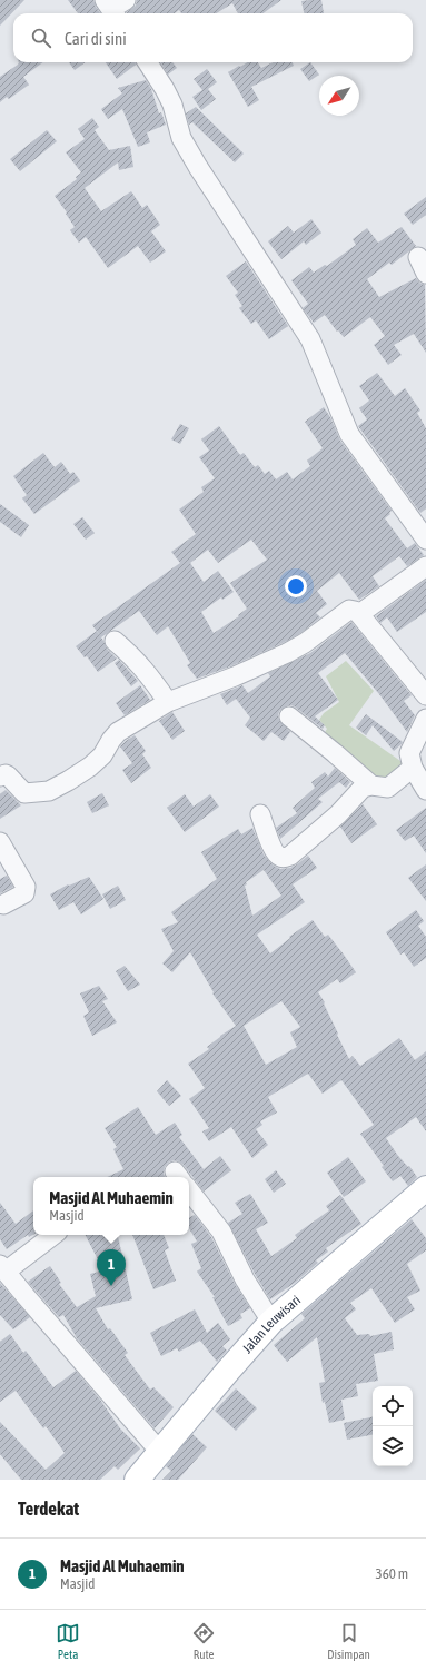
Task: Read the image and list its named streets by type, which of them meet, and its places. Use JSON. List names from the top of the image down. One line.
{"streets":{"main road":["Jalan Leuwisari"]},"north":"bottom left","page":{"search":"Cari di sini","popup":["Masjid Al Muhaemin","Masjid"],"pins":"1","heading":"Terdekat","list":[{"mark":"1","name":"Masjid Al Muhaemin","note":"Masjid","value":"360 m"}],"nav":["Peta","Rute","Disimpan"]}}
